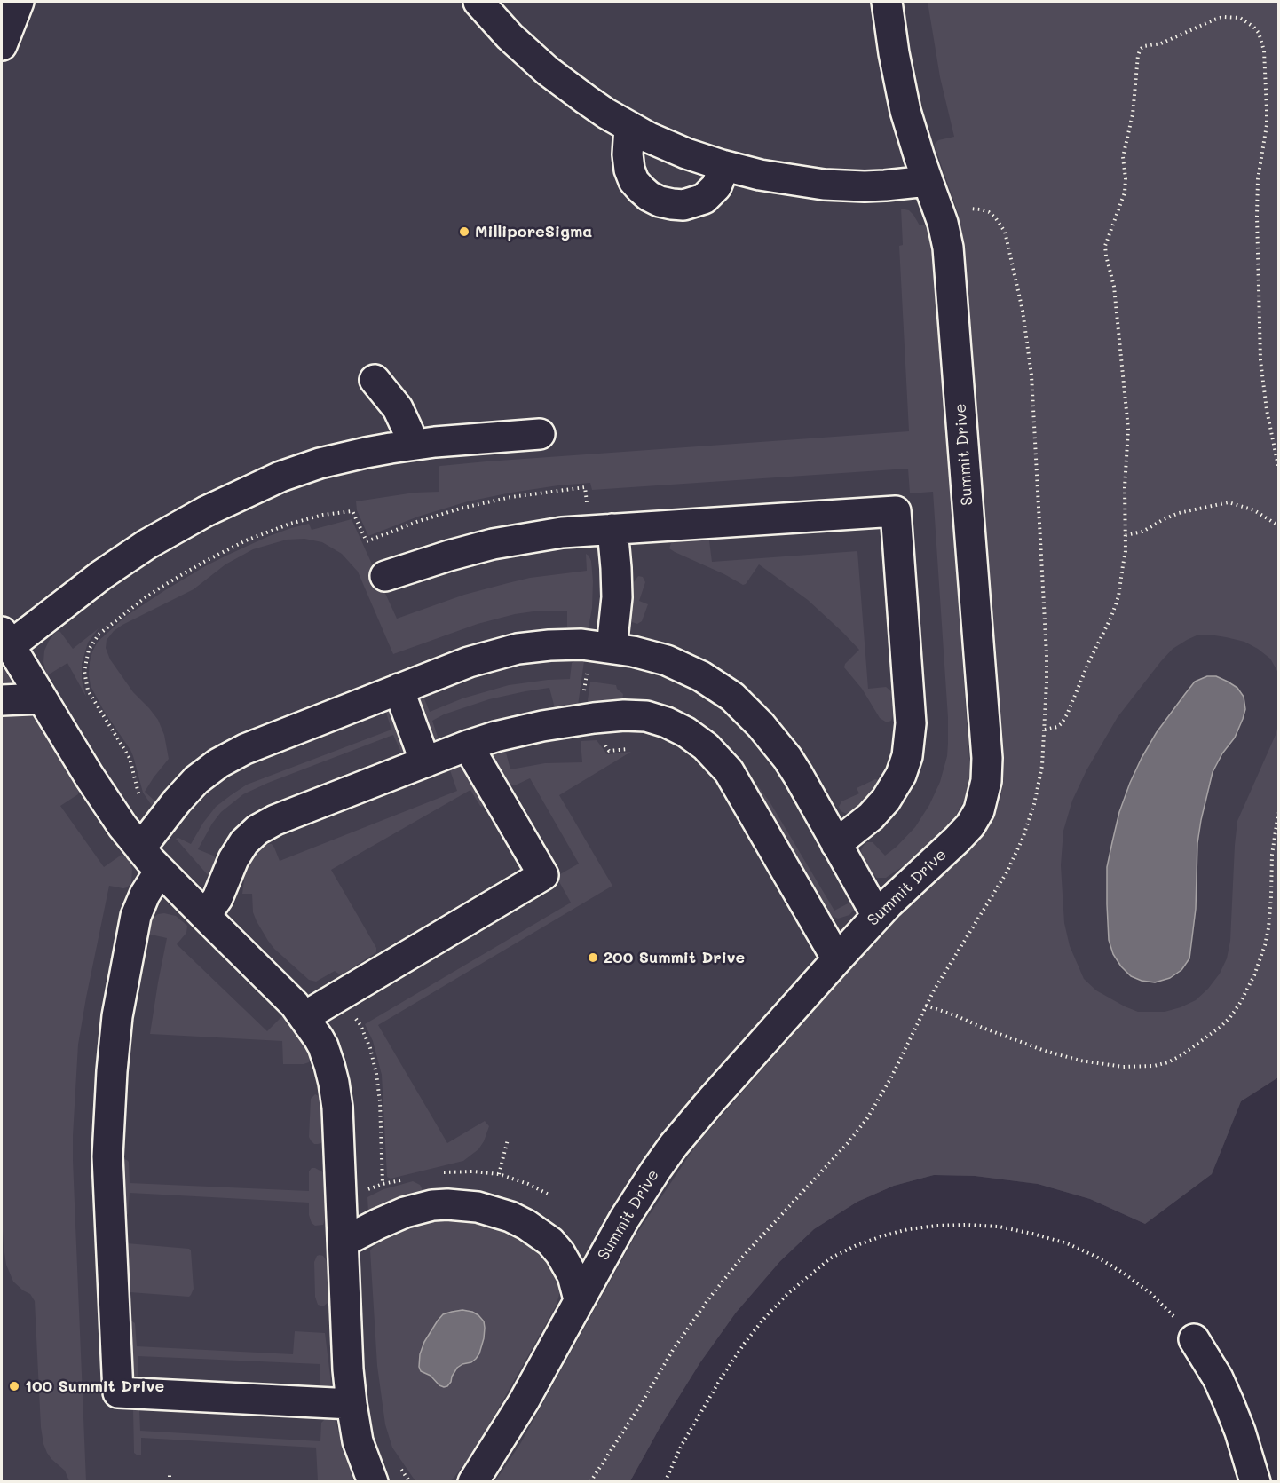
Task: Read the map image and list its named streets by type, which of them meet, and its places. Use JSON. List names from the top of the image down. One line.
{"streets":{"street":["Summit Drive"]},"places":["MilliporeSigma","200 Summit Drive","100 Summit Drive"]}
